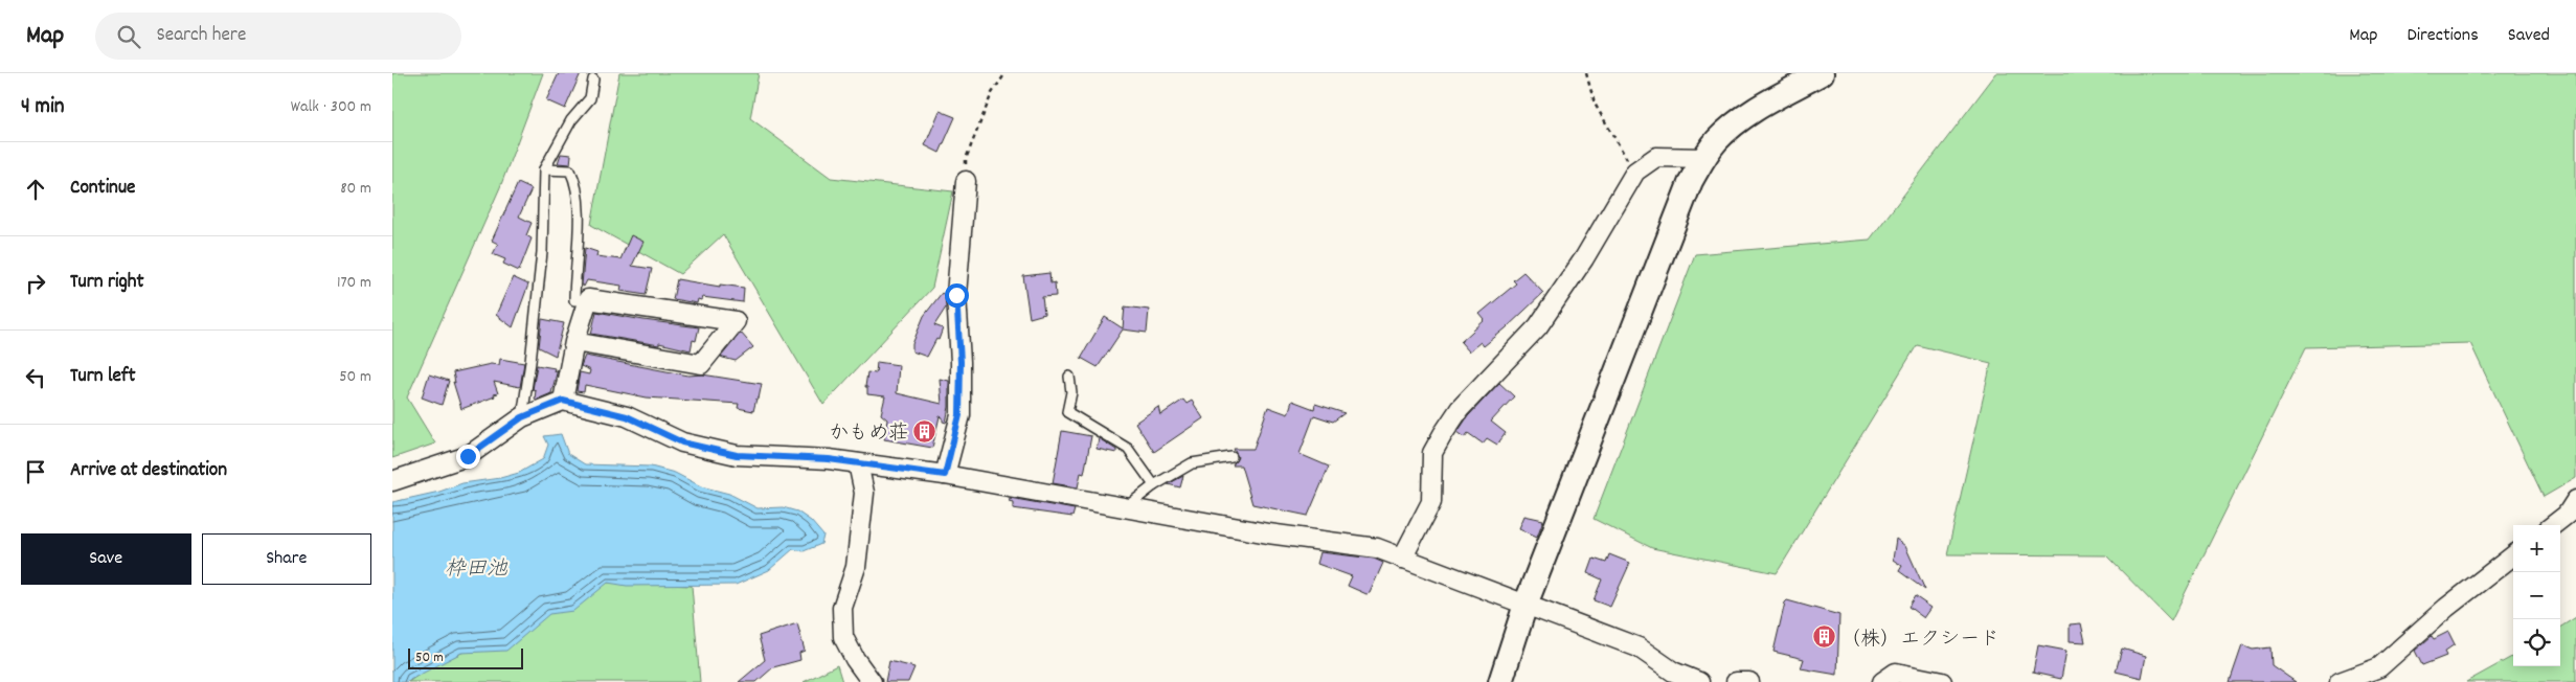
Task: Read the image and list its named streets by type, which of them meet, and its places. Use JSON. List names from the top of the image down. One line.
{"water":["枠田池"],"places":{"building":["かもめ荘","（株）エクシード"]},"scale_bar":"50 m","page":{"header":"Map","search":"Search here","nav":["Map","Directions","Saved"],"heading":["4 min","Walk · 300 m"],"list":[["Continue","80 m"],["Turn right","170 m"],["Turn left","50 m"],"Arrive at destination"],"buttons":["Save","Share"],"map_buttons":["+","−"],"scale":"50 m"}}
